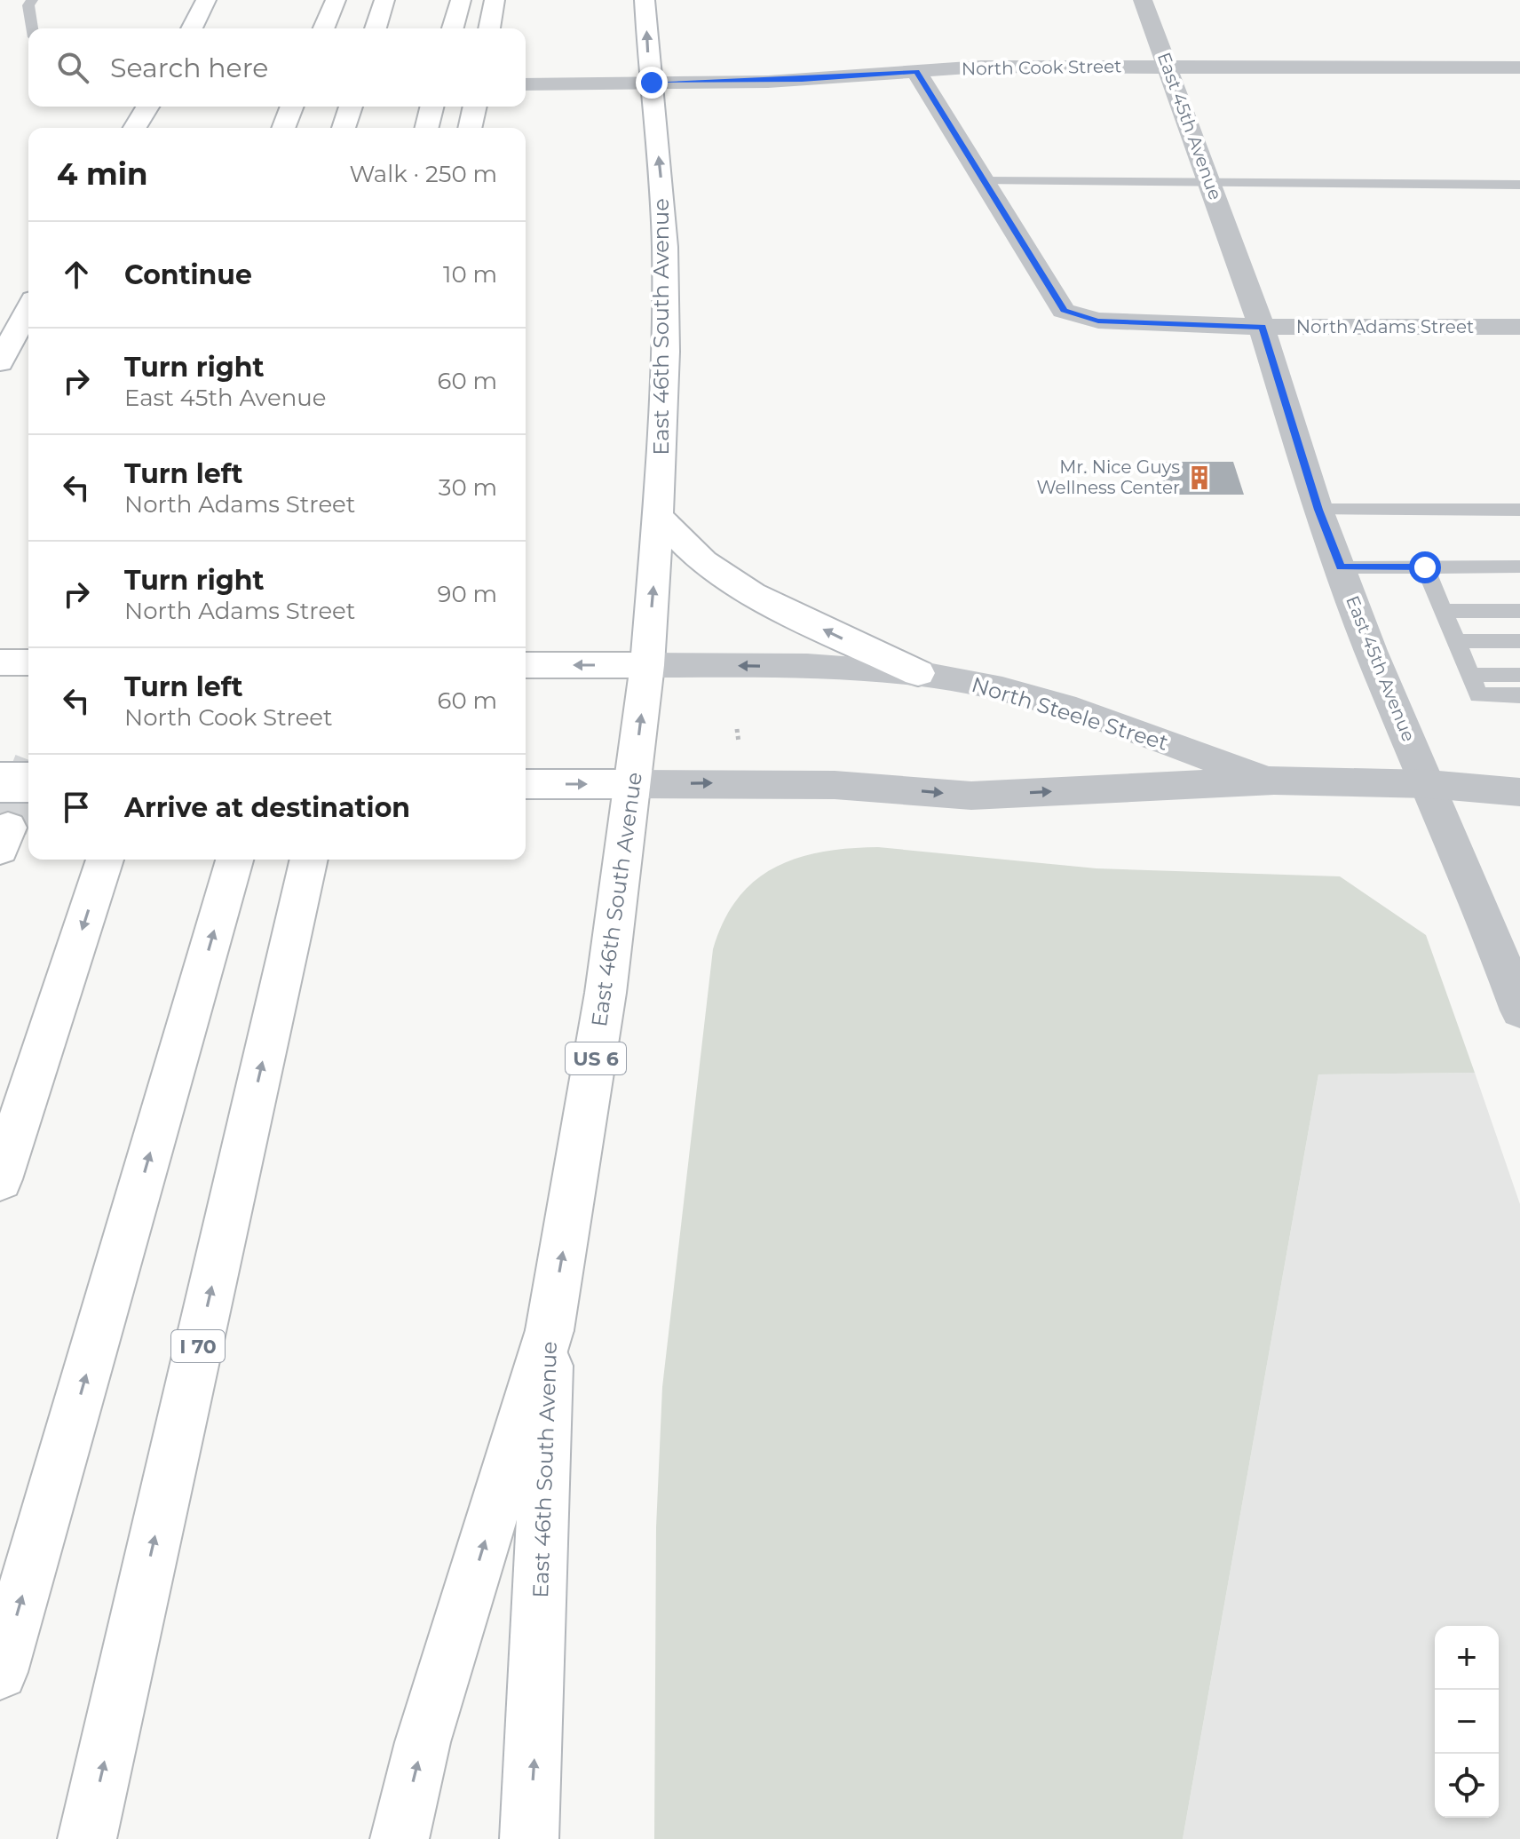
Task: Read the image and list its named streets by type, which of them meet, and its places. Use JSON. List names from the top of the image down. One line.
{"streets":{"main road":["East 46th South Avenue","US 6","I 70"],"street":["North Cook Street","East 45th Avenue","North Adams Street","North Steele Street"]},"crossings":[["North Cook Street","East 45th Avenue"],["North Cook Street","East 46th South Avenue"],["North Cook Street","North Adams Street"],["East 45th Avenue","North Adams Street"],["East 45th Avenue","North Steele Street"],["East 46th South Avenue","North Steele Street"],["East 46th South Avenue","US 6"]],"places":{"building":["Mr. Nice Guys Wellness Center"]},"page":{"search":"Search here","heading":["4 min","Walk · 250 m"],"list":[["Continue","10 m"],["Turn right","East 45th Avenue","60 m"],["Turn left","North Adams Street","30 m"],["Turn right","North Adams Street","90 m"],["Turn left","North Cook Street","60 m"],"Arrive at destination"],"map_buttons":["+","−"]}}
